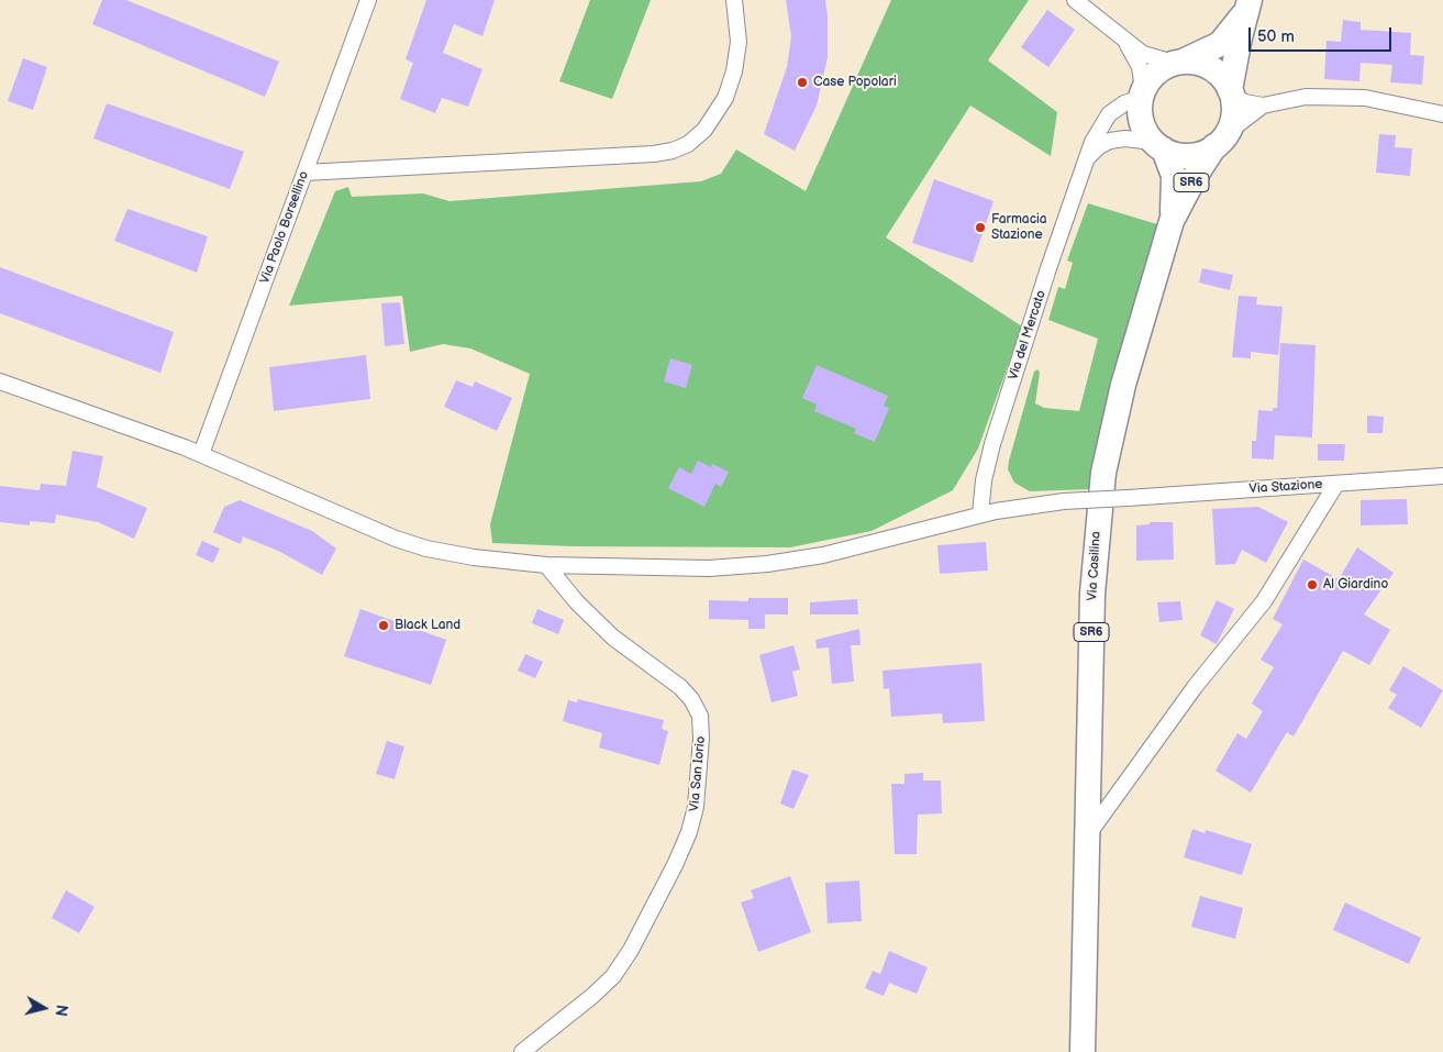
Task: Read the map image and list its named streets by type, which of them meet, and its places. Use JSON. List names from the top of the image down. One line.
{"streets":{"main road":["SR6","Via Casilina"],"street":["Via Paolo Borsellino","Via del Mercato","Via Stazione","Via San Iorio"]},"crossings":[["Via Paolo Borsellino","Via Stazione"],["Via del Mercato","Via Stazione"],["Via del Mercato","Via Casilina"],["Via Stazione","Via San Iorio"]],"places":["Case Popolari","Farmacia Stazione","Al Giardino","Black Land"],"scale_bar":"50 m","north":"right"}
